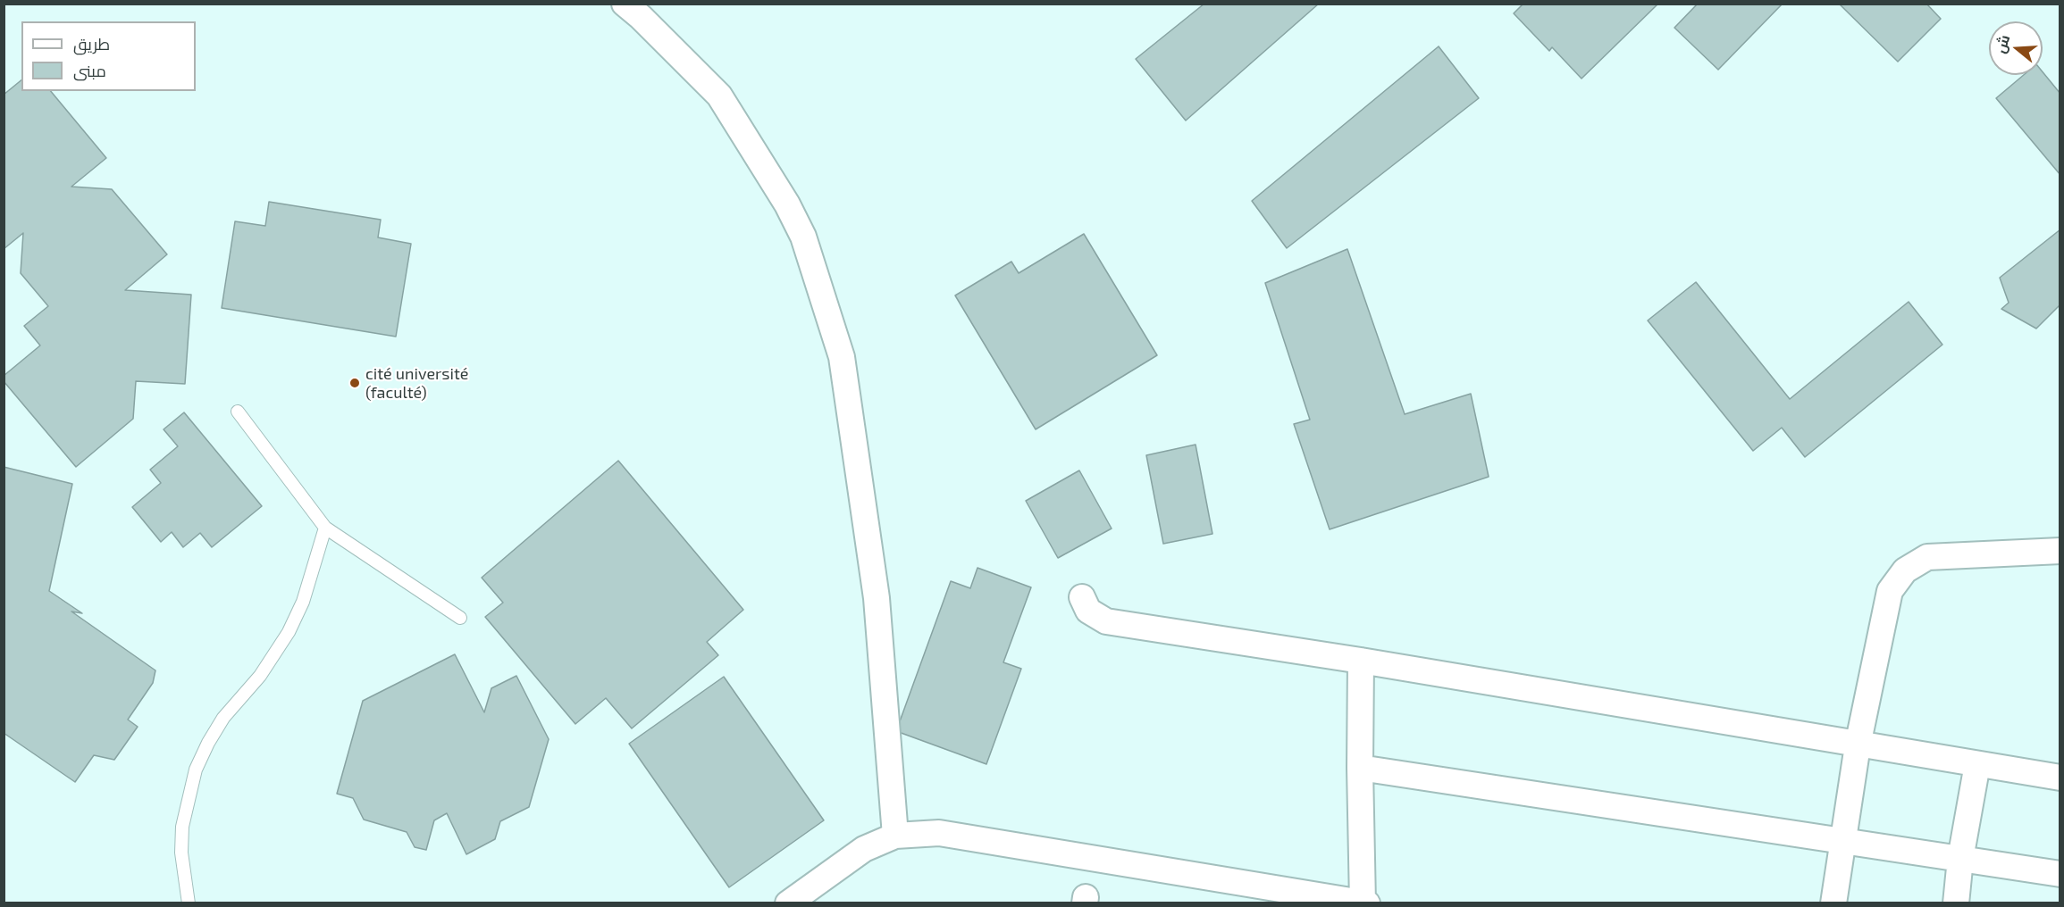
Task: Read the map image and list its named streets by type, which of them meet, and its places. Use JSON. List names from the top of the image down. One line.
{"places":["cité université (faculté)"],"legend":["طريق","مبنى"],"north":"left"}
